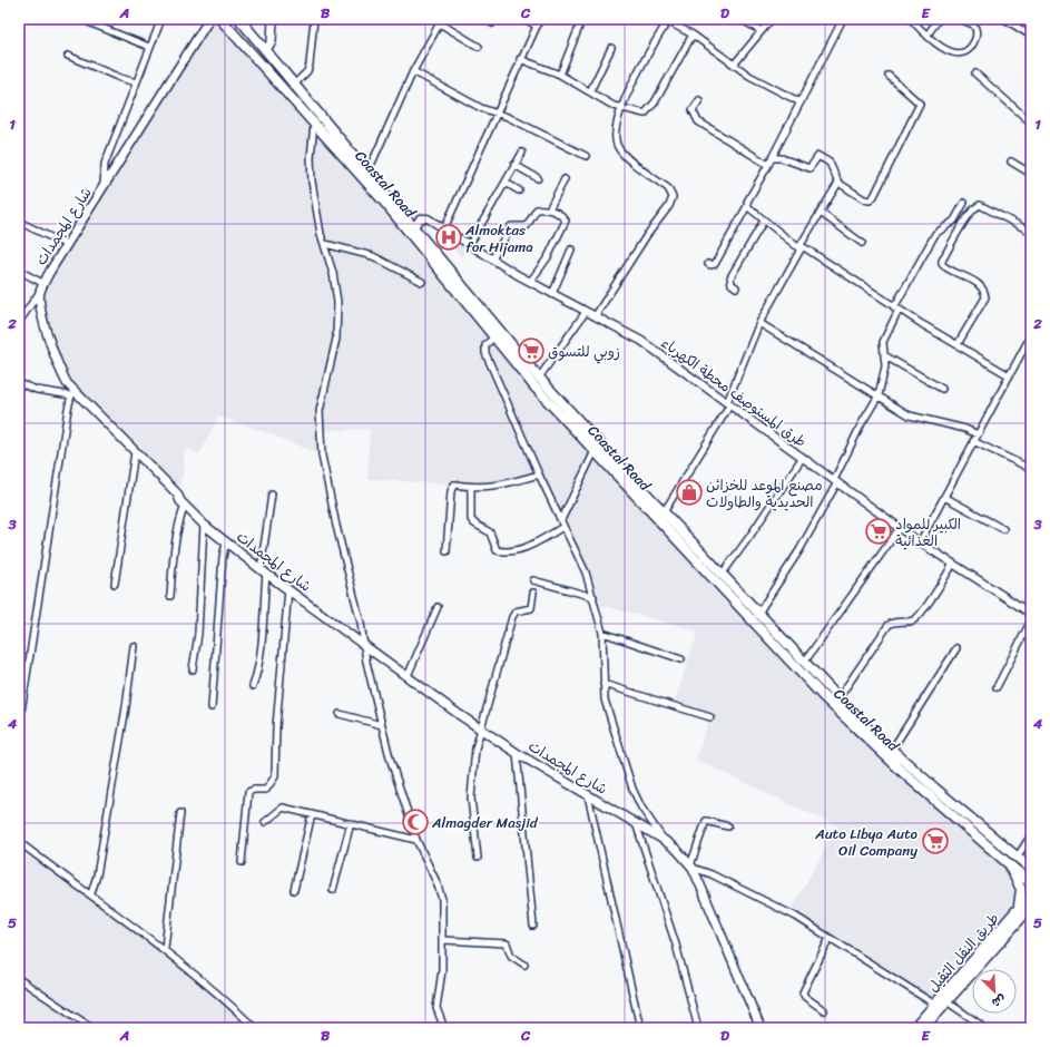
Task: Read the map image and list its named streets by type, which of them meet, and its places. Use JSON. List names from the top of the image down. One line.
{"streets":{"highway":["Coastal Road","طريق النقل الثقيل"],"main road":["شارع المجمدات"],"street":["طرق المستوصف محطة الكهرباء"]},"crossings":[["Coastal Road","طرق المستوصف محطة الكهرباء"]],"places":{"hospital":["Almoktas for Hijama"],"supermarket":["زوبي للتسوق","الكبير للمواد الغذائية","Auto Libya Auto Oil Company"],"shop":["مصنع الموعد للخزائن الحديدية والطاولات"],"mosque":["Almagder Masjid"]},"north":"bottom right","grid":{"columns":["A","B","C","D","E"],"rows":["1","2","3","4","5"]}}
